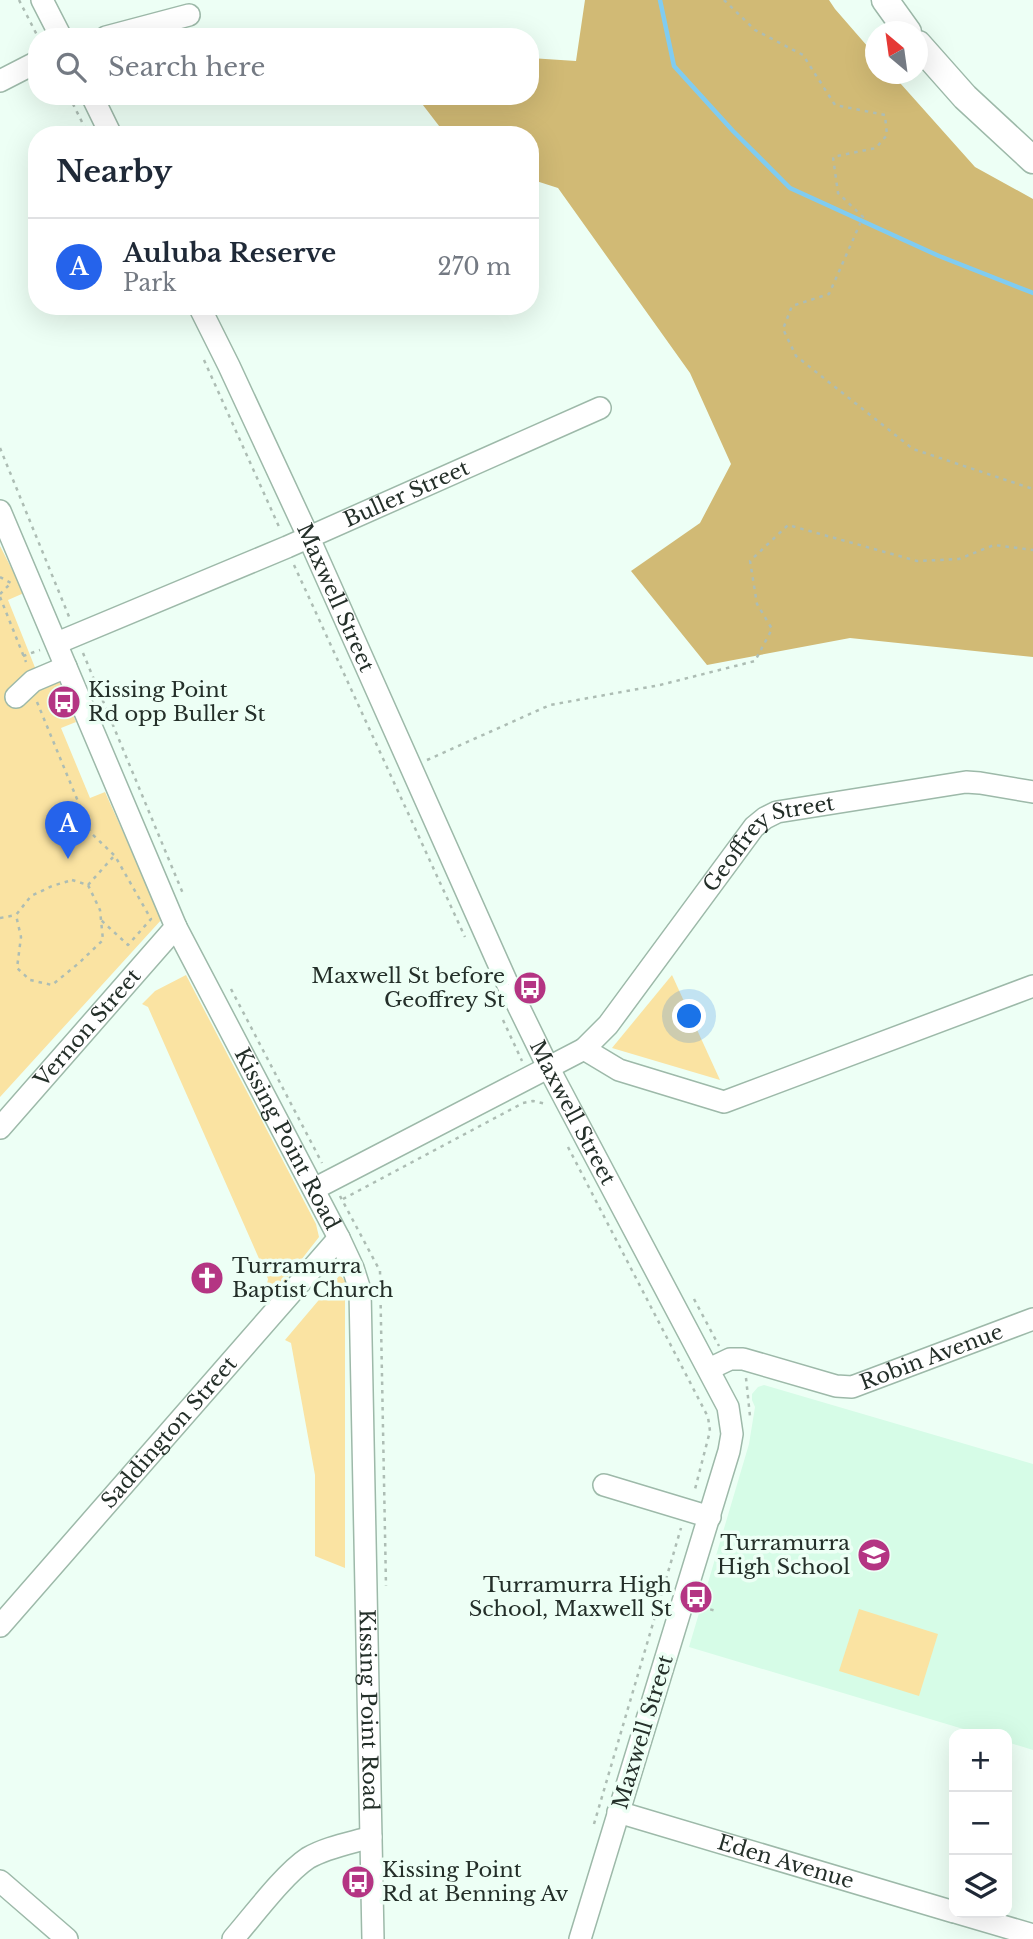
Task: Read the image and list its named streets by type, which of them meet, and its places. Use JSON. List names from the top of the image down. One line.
{"streets":{"street":["Buller Street","Maxwell Street","Geoffrey Street","Vernon Street","Kissing Point Road","Robin Avenue","Saddington Street","Eden Avenue"]},"crossings":[["Buller Street","Maxwell Street"],["Buller Street","Kissing Point Road"],["Maxwell Street","Geoffrey Street"],["Maxwell Street","Robin Avenue"],["Maxwell Street","Eden Avenue"],["Geoffrey Street","Kissing Point Road"],["Vernon Street","Kissing Point Road"],["Kissing Point Road","Saddington Street"]],"places":{"bus stop":["Kissing Point Rd opp Buller St","Maxwell St before Geoffrey St","Turramurra High School, Maxwell St","Kissing Point Rd at Benning Av"],"church":["Turramurra Baptist Church"],"school or university":["Turramurra High School"]},"north":"top left","page":{"search":"Search here","heading":"Nearby","list":[{"mark":"A","name":"Auluba Reserve","note":"Park","value":"270 m"}],"pins":"A","map_buttons":["+","−"]}}
